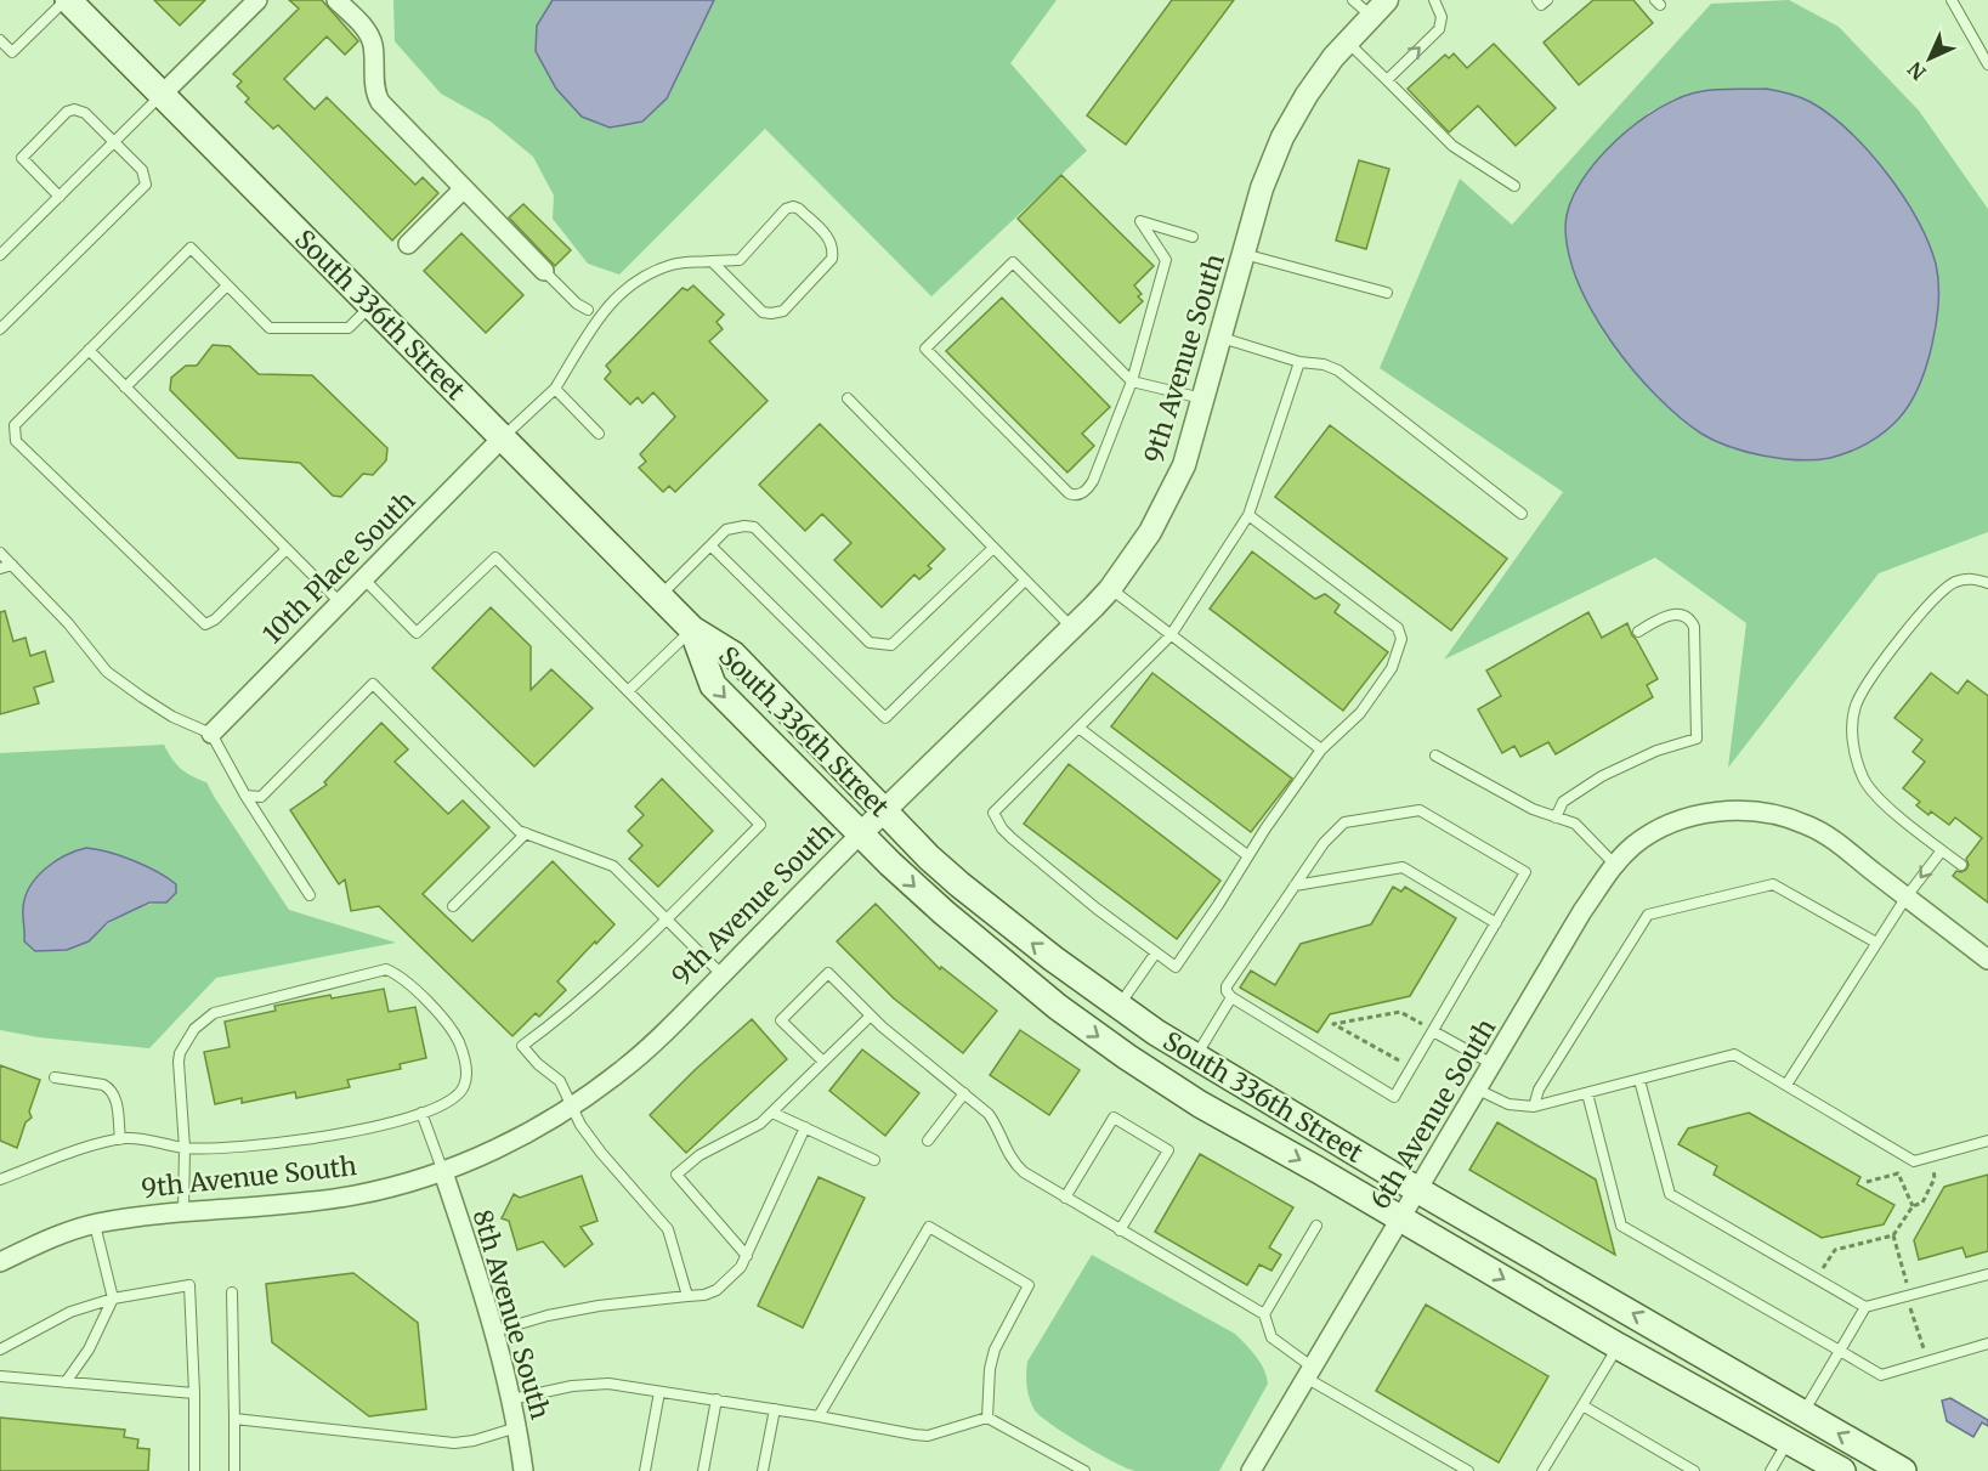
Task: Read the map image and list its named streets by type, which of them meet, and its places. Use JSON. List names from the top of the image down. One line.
{"streets":{"main road":["South 336th Street"],"street":["9th Avenue South","10th Place South","6th Avenue South","8th Avenue South"]},"crossings":[["South 336th Street","9th Avenue South"],["South 336th Street","10th Place South"],["South 336th Street","6th Avenue South"],["9th Avenue South","8th Avenue South"]],"north":"bottom left"}
